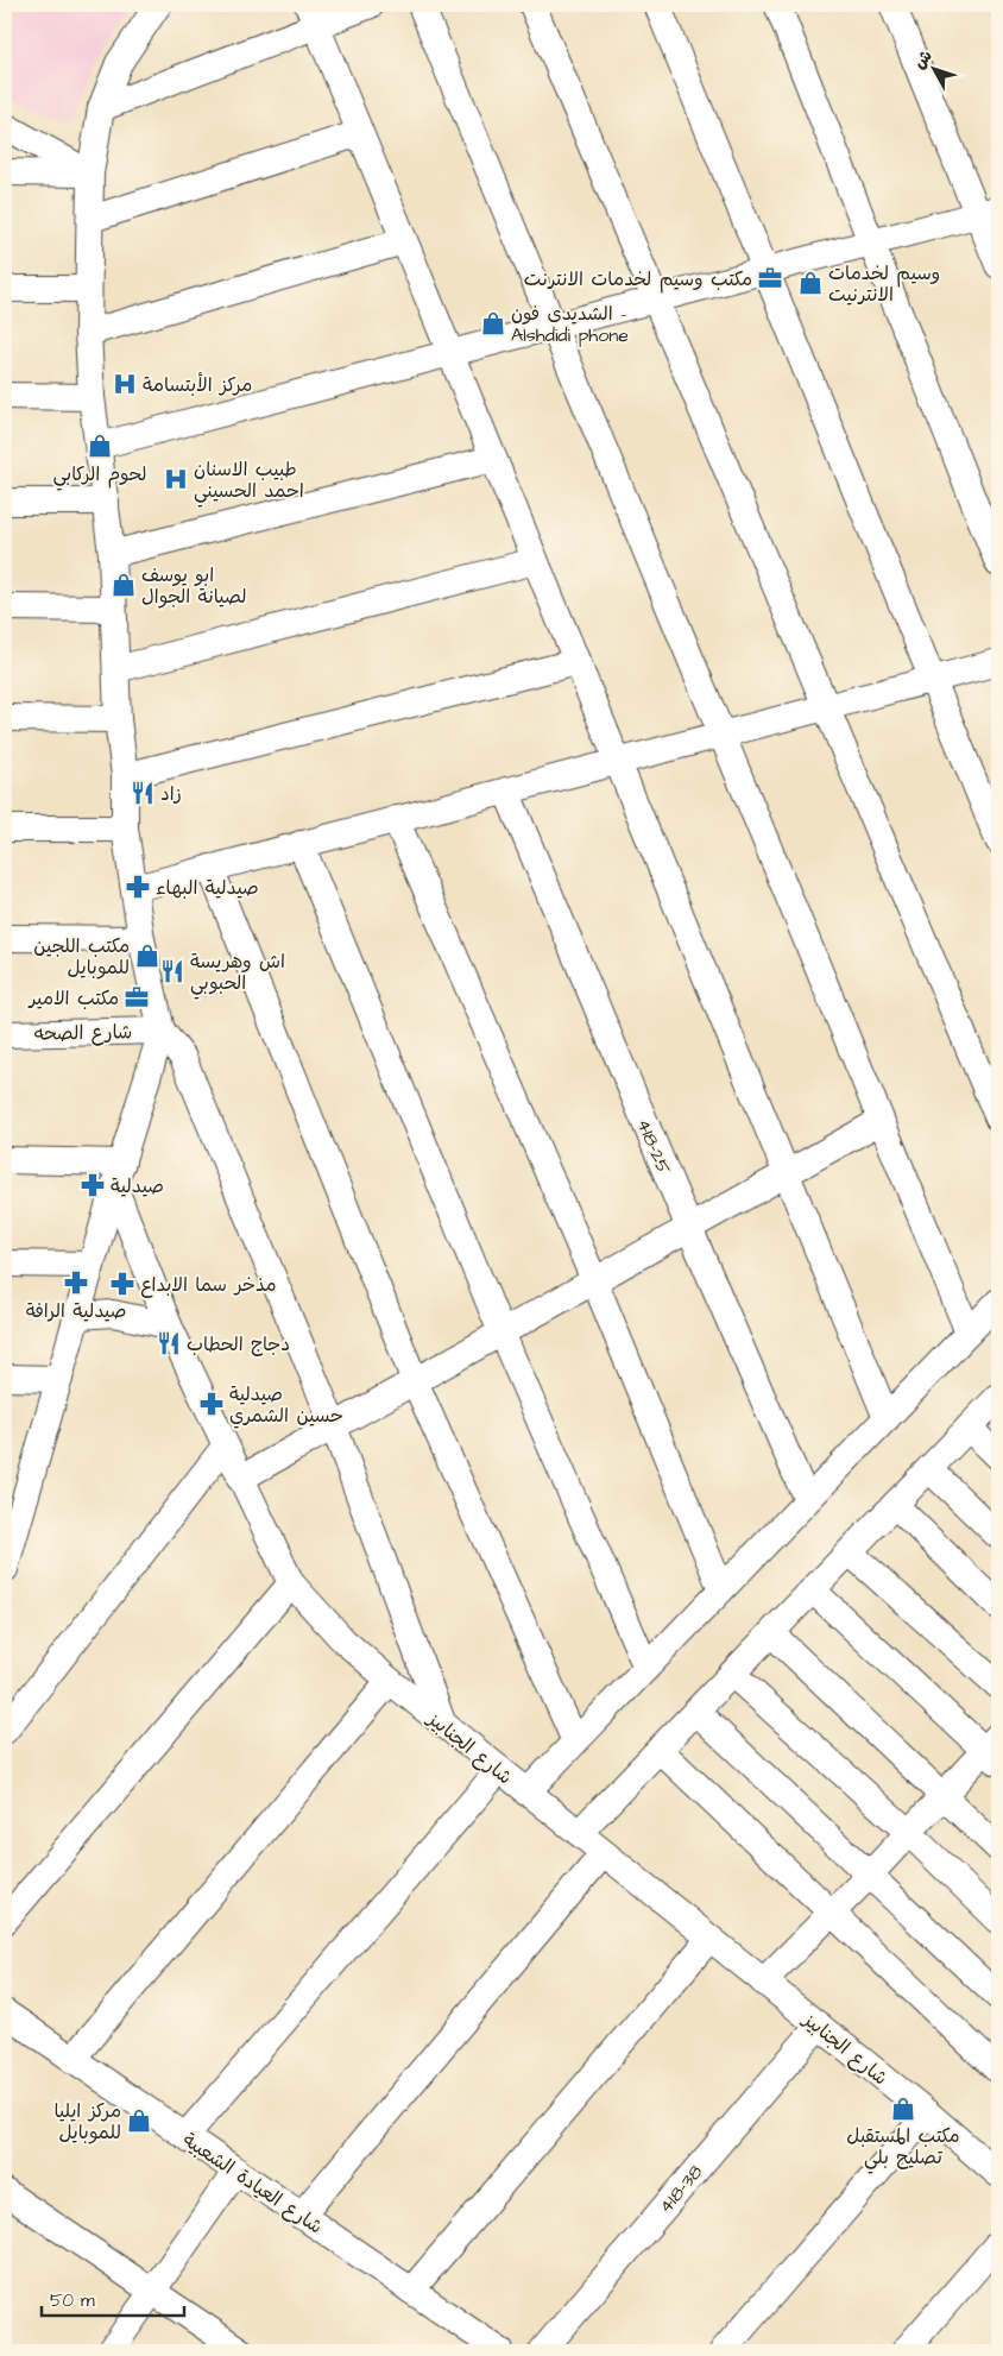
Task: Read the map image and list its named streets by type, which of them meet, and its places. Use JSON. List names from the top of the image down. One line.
{"streets":{"street":["شارع الصحه","418-25","شارع الجنابيز","شارع العيادة الشعبية","418-38"]},"crossings":[["شارع الجنابيز","418-38"]],"places":{"office":["مكتب وسيم لخدمات الانترنت","مكتب الامير"],"shop":["وسيم لخدمات الانترنيت","الشديدي فون - Alshdidi phone","لحوم الركابي","ابو يوسف لصيانة الجوال","مكتب اللجين للموبايل","مكتب المستقبل تصليح بلي","مركز ايليا للموبايل"],"hospital":["مركز الأبتسامة","طبيب الاسنان احمد الحسيني"],"restaurant":["زاد","اش وهريسة الحبوبي","دجاج الحطاب"],"pharmacy":["صيدلية البهاء","صيدلية","صيدلية الرافة","مذخر سما الابداع","صيدلية حسين الشمري"]},"scale_bar":"50 m","north":"top left"}
